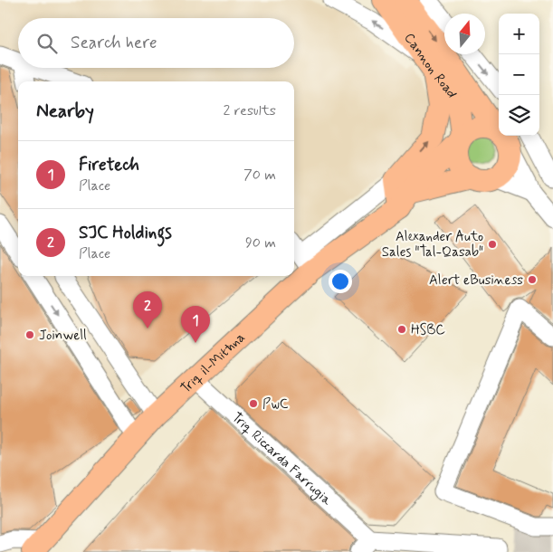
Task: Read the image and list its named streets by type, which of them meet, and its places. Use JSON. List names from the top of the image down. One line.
{"streets":{"main road":["Cannon Road","Triq il-Mitħna"],"street":["Triq Riccarda Farrugia"]},"crossings":[["Cannon Road","Triq il-Mitħna"],["Triq il-Mitħna","Triq Riccarda Farrugia"]],"places":["Alexander Auto Sales \"Tal-Qasab\"","Alert eBusiness","HSBC","Joinwell","PwC"],"north":"top","page":{"map_buttons":["+","−"],"search":"Search here","heading":["Nearby","2 results"],"list":[{"mark":"1","name":"Firetech","note":"Place","value":"70 m"},{"mark":"2","name":"SJC Holdings","note":"Place","value":"90 m"}],"pins":["2","1"]}}
